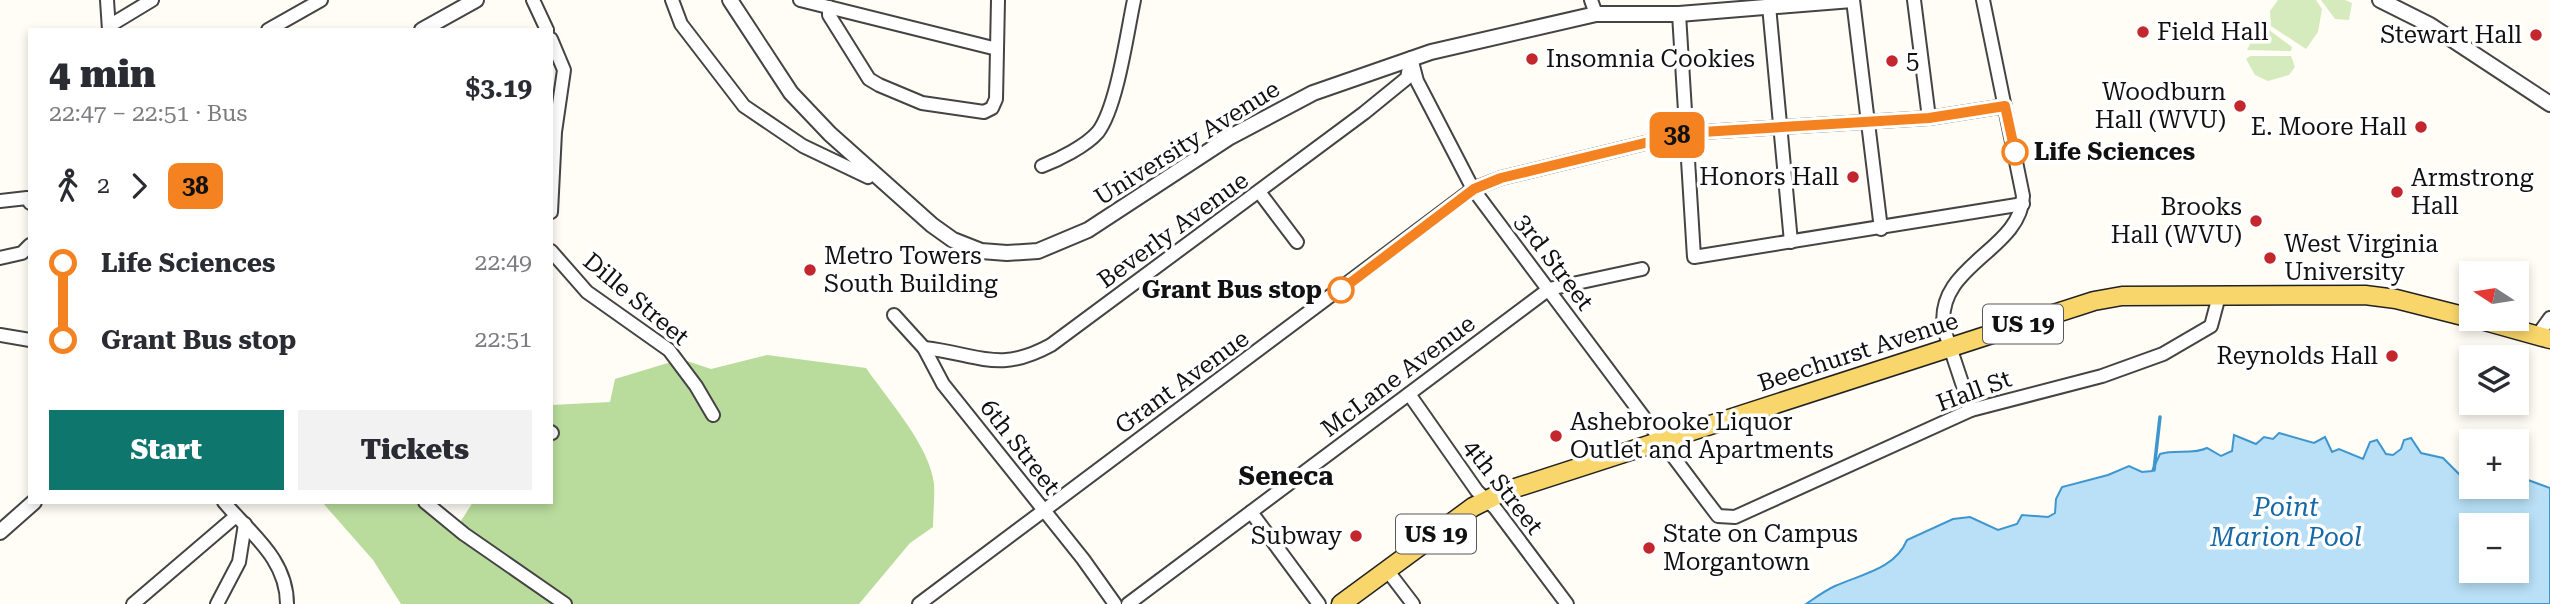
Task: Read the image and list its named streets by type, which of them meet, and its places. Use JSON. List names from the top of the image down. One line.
{"streets":{"main road":["US 19","Beechurst Avenue"],"street":["University Avenue","Beverly Avenue","3rd Street","Dille Street","McLane Avenue","Grant Avenue","Hall St","6th Street","4th Street"]},"crossings":[["University Avenue","Beverly Avenue"],["University Avenue","3rd Street"],["Beverly Avenue","3rd Street"],["Beverly Avenue","6th Street"],["3rd Street","Beechurst Avenue"],["3rd Street","McLane Avenue"],["3rd Street","Grant Avenue"],["3rd Street","Hall St"],["Beechurst Avenue","Hall St"],["Beechurst Avenue","4th Street"],["McLane Avenue","4th Street"],["Grant Avenue","6th Street"]],"districts":["Seneca"],"water":["Point Marion Pool"],"places":["Field Hall","Stewart Hall","Insomnia Cookies","5","Woodburn Hall (WVU)","E. Moore Hall","Life Sciences","Honors Hall","Armstrong Hall","Brooks Hall (WVU)","West Virginia University","Metro Towers South Building","Grant Bus stop","Reynolds Hall","Ashebrooke Liquor Outlet and Apartments","Subway","State on Campus Morgantown"],"lines":["bus line 38"],"north":"left","page":{"on_map":"38","heading":["4 min","22:47 – 22:51 · Bus","$3.19"],"legs":["2","38"],"list":[{"name":"Life Sciences","value":"22:49"},{"name":"Grant Bus stop","value":"22:51"}],"map_buttons":["+","−"],"buttons":["Start","Tickets"]}}
